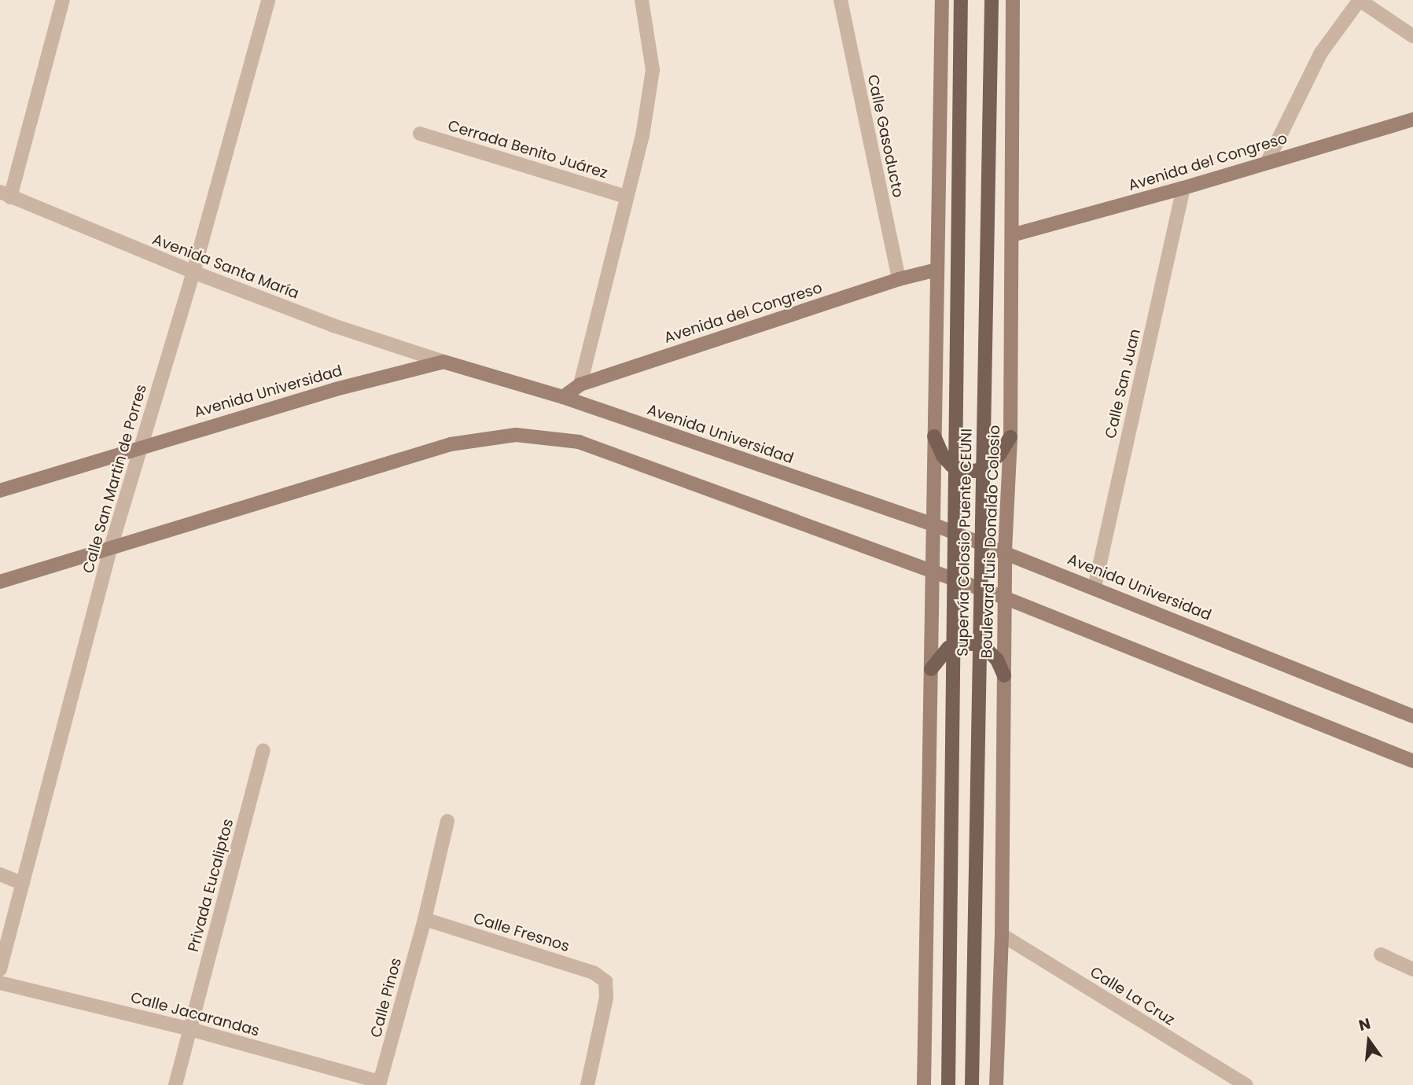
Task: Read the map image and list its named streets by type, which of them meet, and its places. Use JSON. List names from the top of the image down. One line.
{"streets":{"main road":["Supervía Colosio Puente CEUNI"],"street":["Calle Gasoducto","Cerrada Benito Juárez","Avenida del Congreso","Avenida Santa María","Calle San Juan","Avenida Universidad","Calle San Martin de Porres","Boulevard Luis Donaldo Colosio","Privada Eucaliptos","Calle Fresnos","Calle La Cruz","Calle Pinos","Calle Jacarandas"]},"crossings":[["Calle Gasoducto","Avenida del Congreso"],["Avenida del Congreso","Calle San Juan"],["Avenida del Congreso","Avenida Universidad"],["Avenida del Congreso","Boulevard Luis Donaldo Colosio"],["Avenida Santa María","Avenida Universidad"],["Avenida Santa María","Calle San Martin de Porres"],["Calle San Juan","Avenida Universidad"],["Avenida Universidad","Calle San Martin de Porres"],["Avenida Universidad","Boulevard Luis Donaldo Colosio"],["Boulevard Luis Donaldo Colosio","Calle La Cruz"],["Privada Eucaliptos","Calle Jacarandas"],["Calle Fresnos","Calle Pinos"],["Calle Pinos","Calle Jacarandas"]],"north":"top"}
